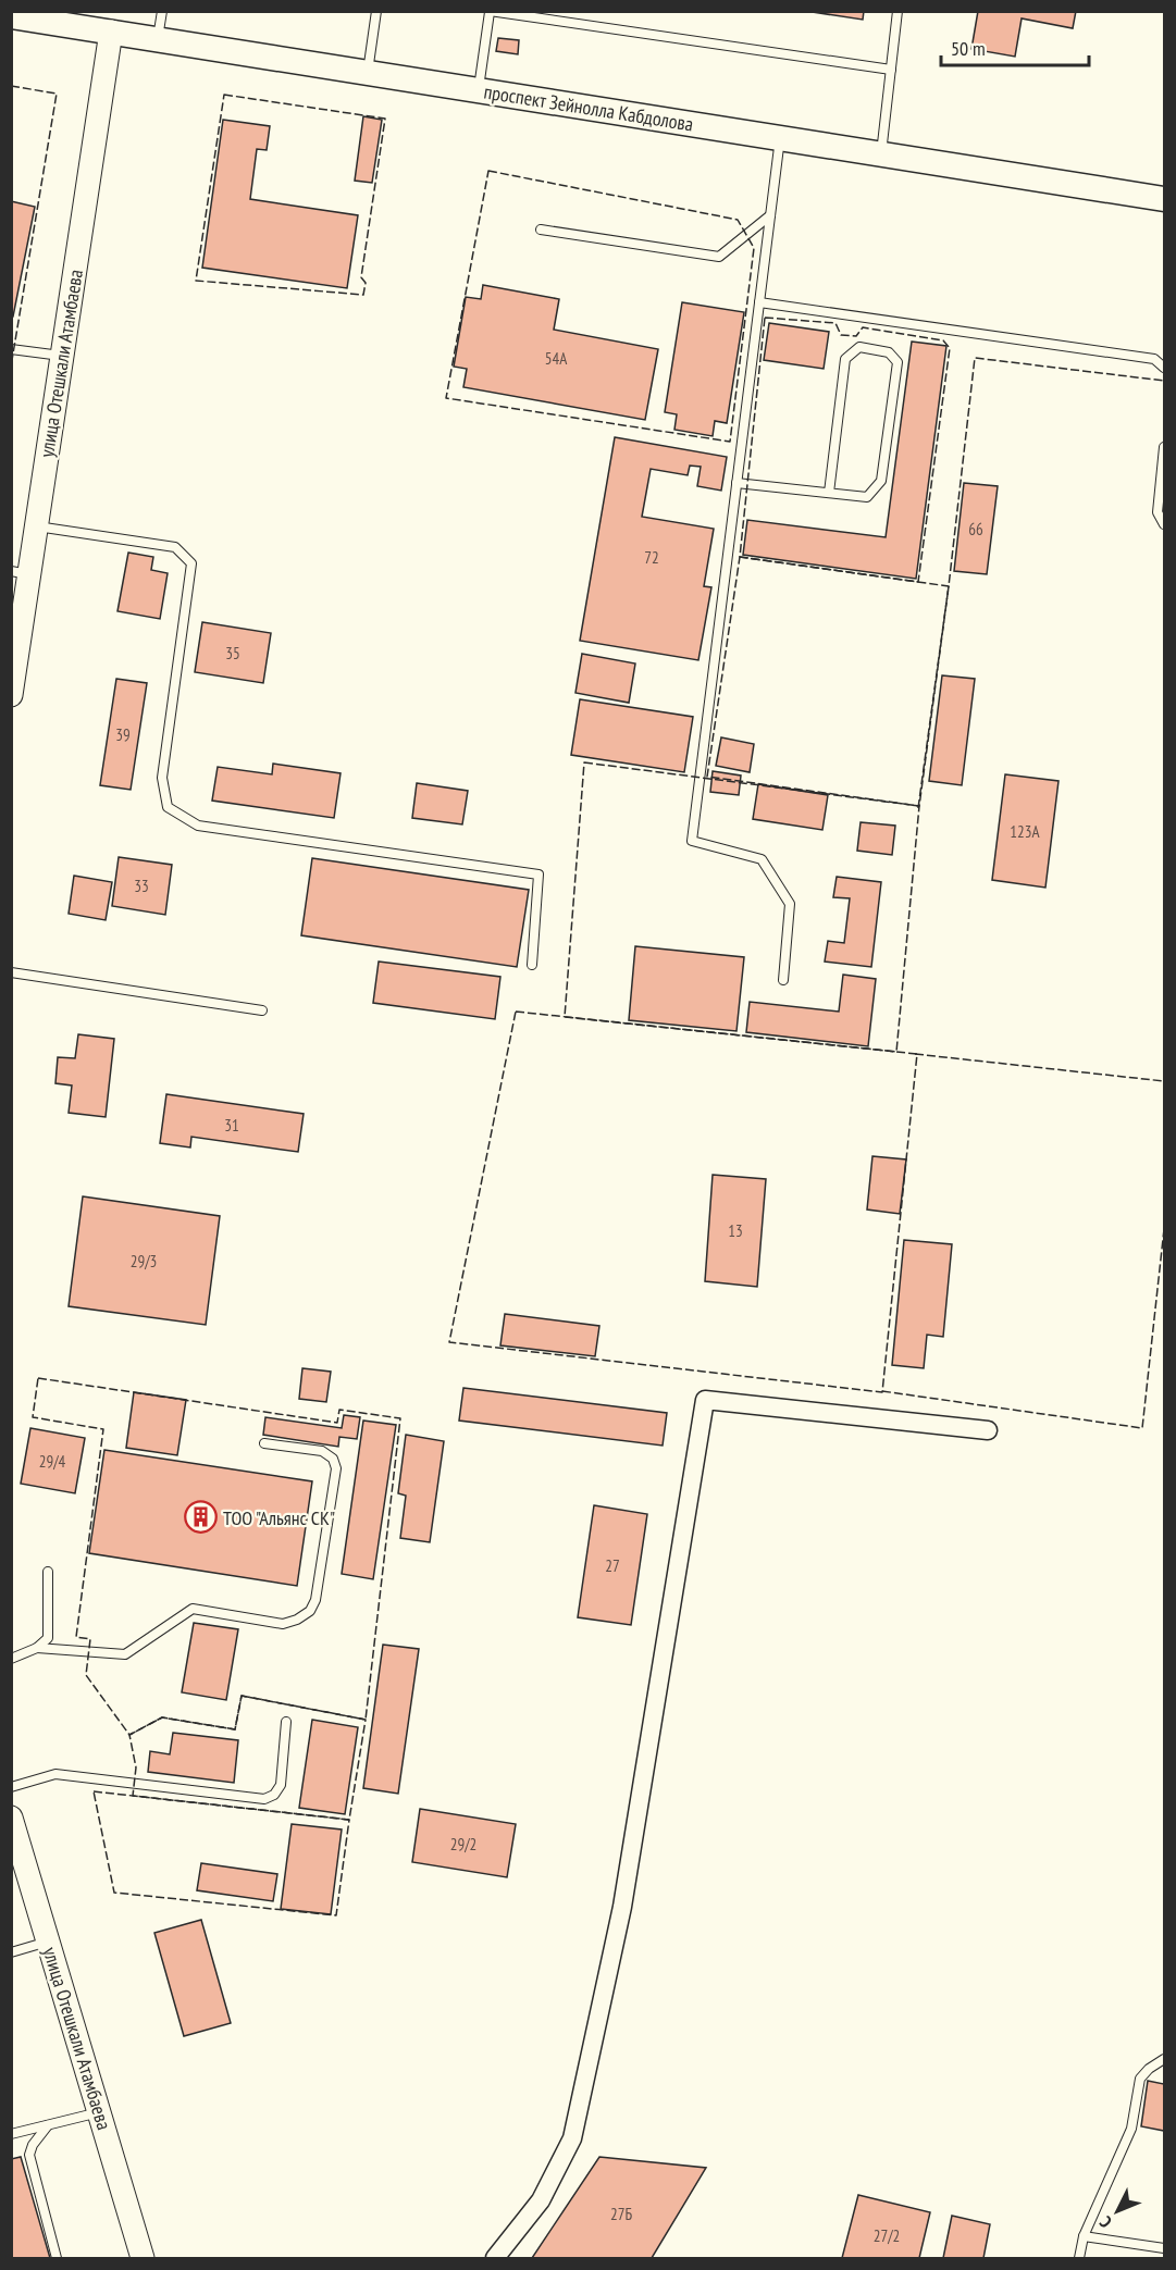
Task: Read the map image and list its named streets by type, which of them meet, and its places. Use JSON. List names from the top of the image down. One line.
{"streets":{"main road":["проспект Зейнолла Кабдолова"],"street":["улица Отешкали Атамбаева"]},"crossings":[["проспект Зейнолла Кабдолова","улица Отешкали Атамбаева"]],"places":{"building":["ТОО \"Альянс СК\""]},"house_numbers":["54А","66","72","35","39","123А","33","31","13","29/3","29/4","27","29/2","27Б","27/2"],"scale_bar":"50 m","north":"bottom left"}
